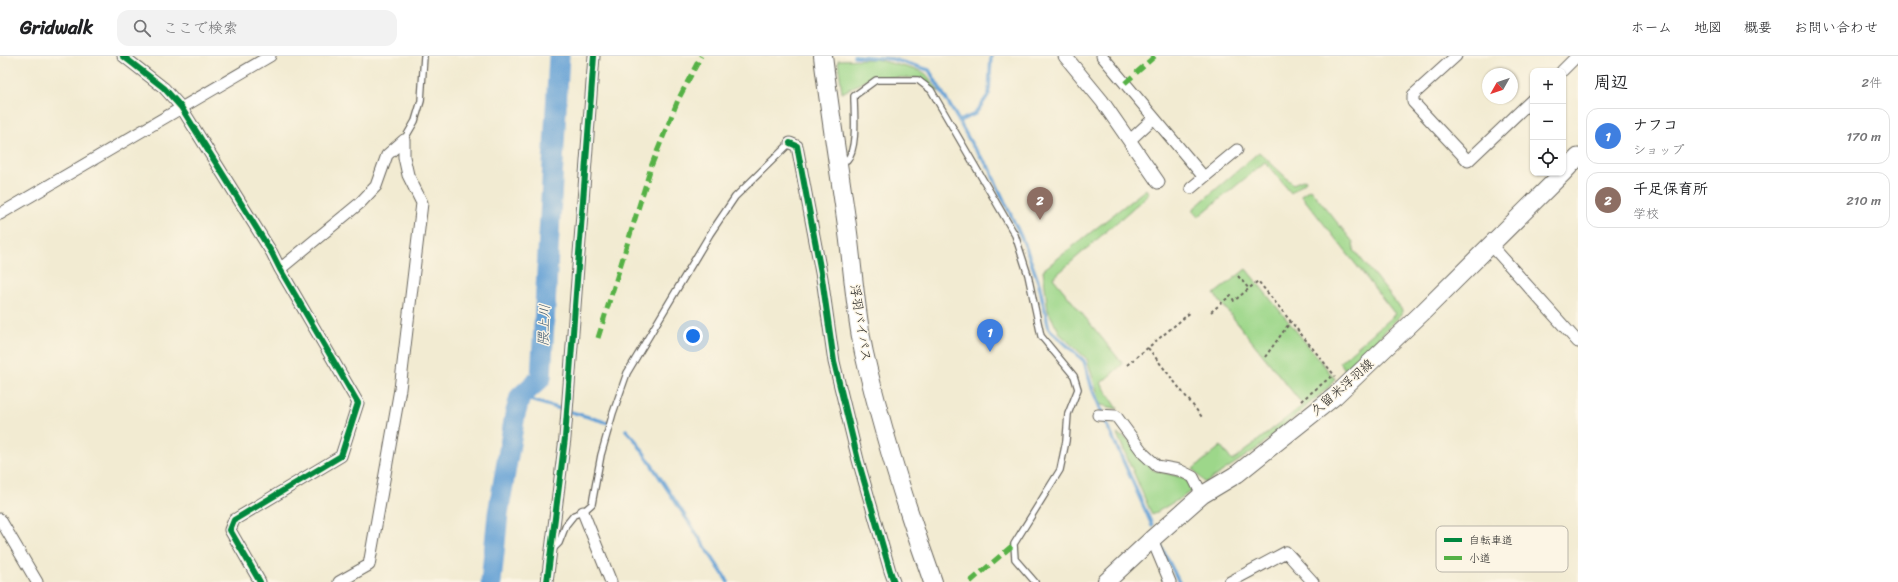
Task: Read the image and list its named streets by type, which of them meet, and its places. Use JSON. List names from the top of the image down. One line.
{"streets":{"highway":["浮羽バイパス"],"main road":["久留米浮羽線"]},"water":["隈上川"],"legend":["自転車道","小道"],"north":"bottom left","page":{"header":"Gridwalk","search":"ここで検索","nav":["ホーム","地図","概要","お問い合わせ"],"heading":["周辺","2件"],"map_buttons":["+","−"],"list":[{"mark":"1","name":"ナフコ","note":"ショップ","value":"170 m"},{"mark":"2","name":"千足保育所","note":"学校","value":"210 m"}],"pins":["2","1"]}}
